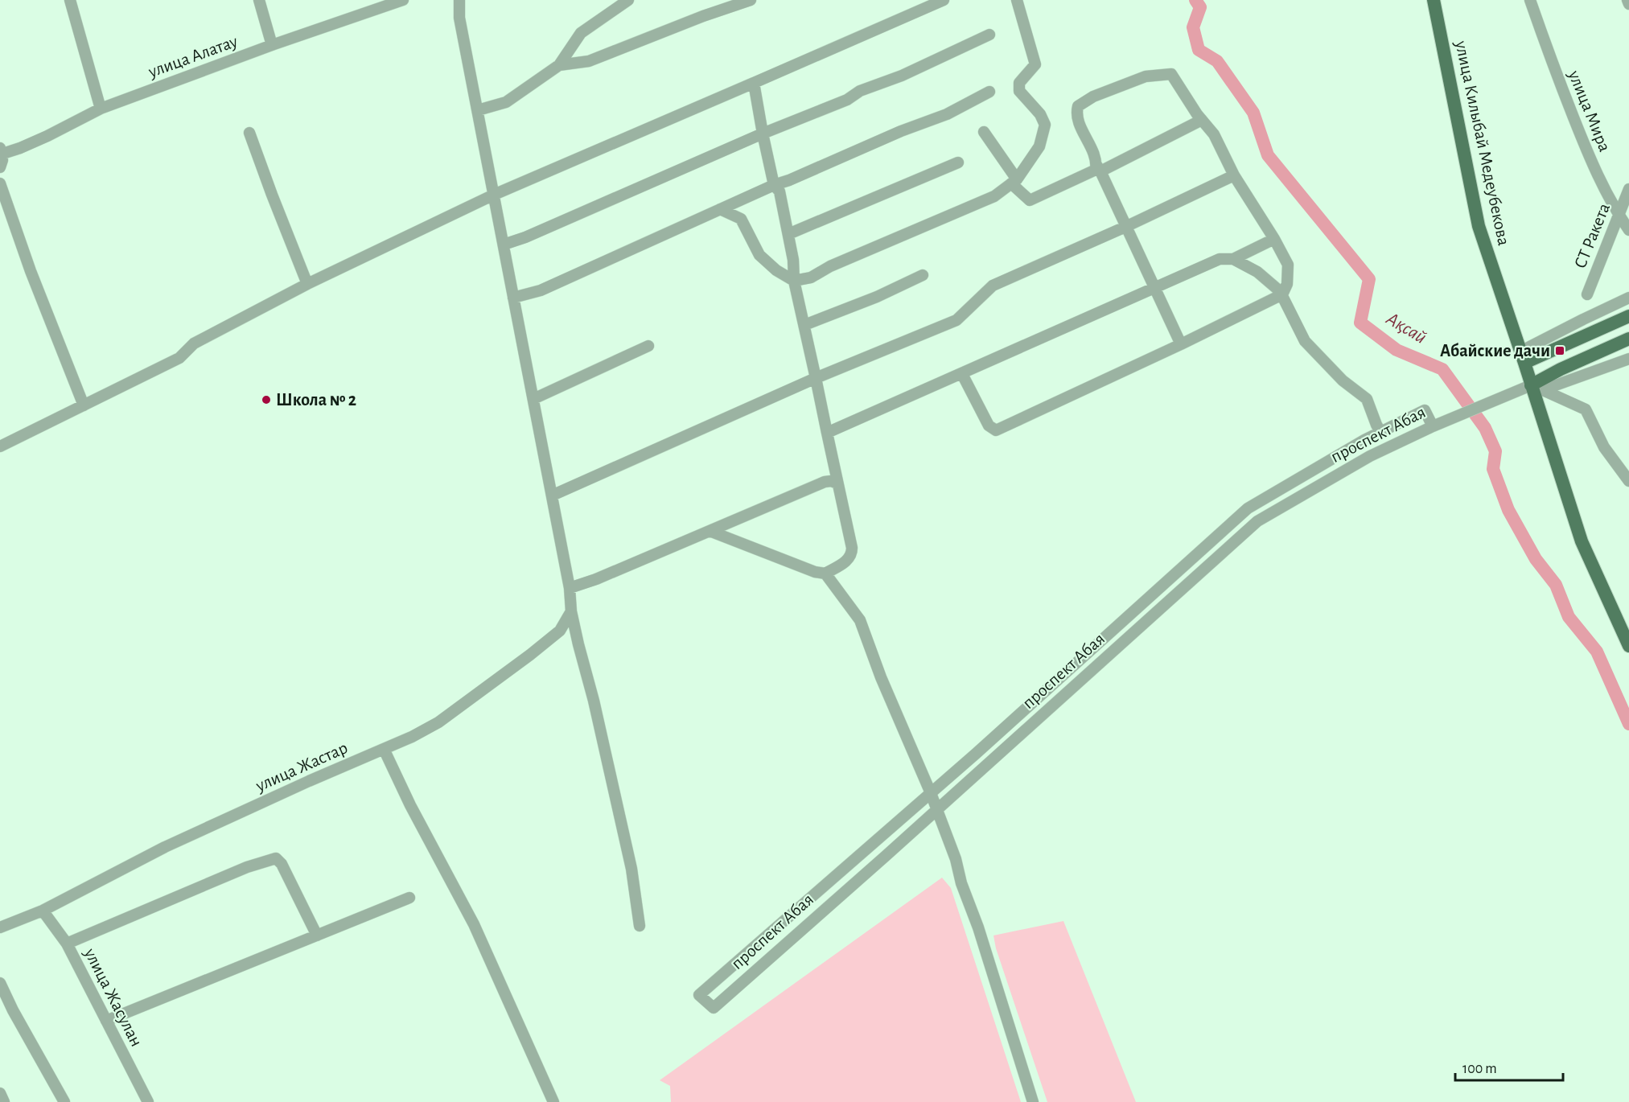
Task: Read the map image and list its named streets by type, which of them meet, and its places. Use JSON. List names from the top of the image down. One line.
{"streets":{"main road":["улица Килыбай Медеубекова","проспект Абая"],"street":["улица Алатау","улица Мира","СТ Ракета","улица Жастар","улица Жасулан"]},"crossings":[["улица Мира","СТ Ракета"],["улица Килыбай Медеубекова","проспект Абая"],["улица Жастар","улица Жасулан"]],"water":["Ақсай"],"places":{"transit":["Абайские дачи"],"other":["Школа № 2"]},"scale_bar":"100 m"}
